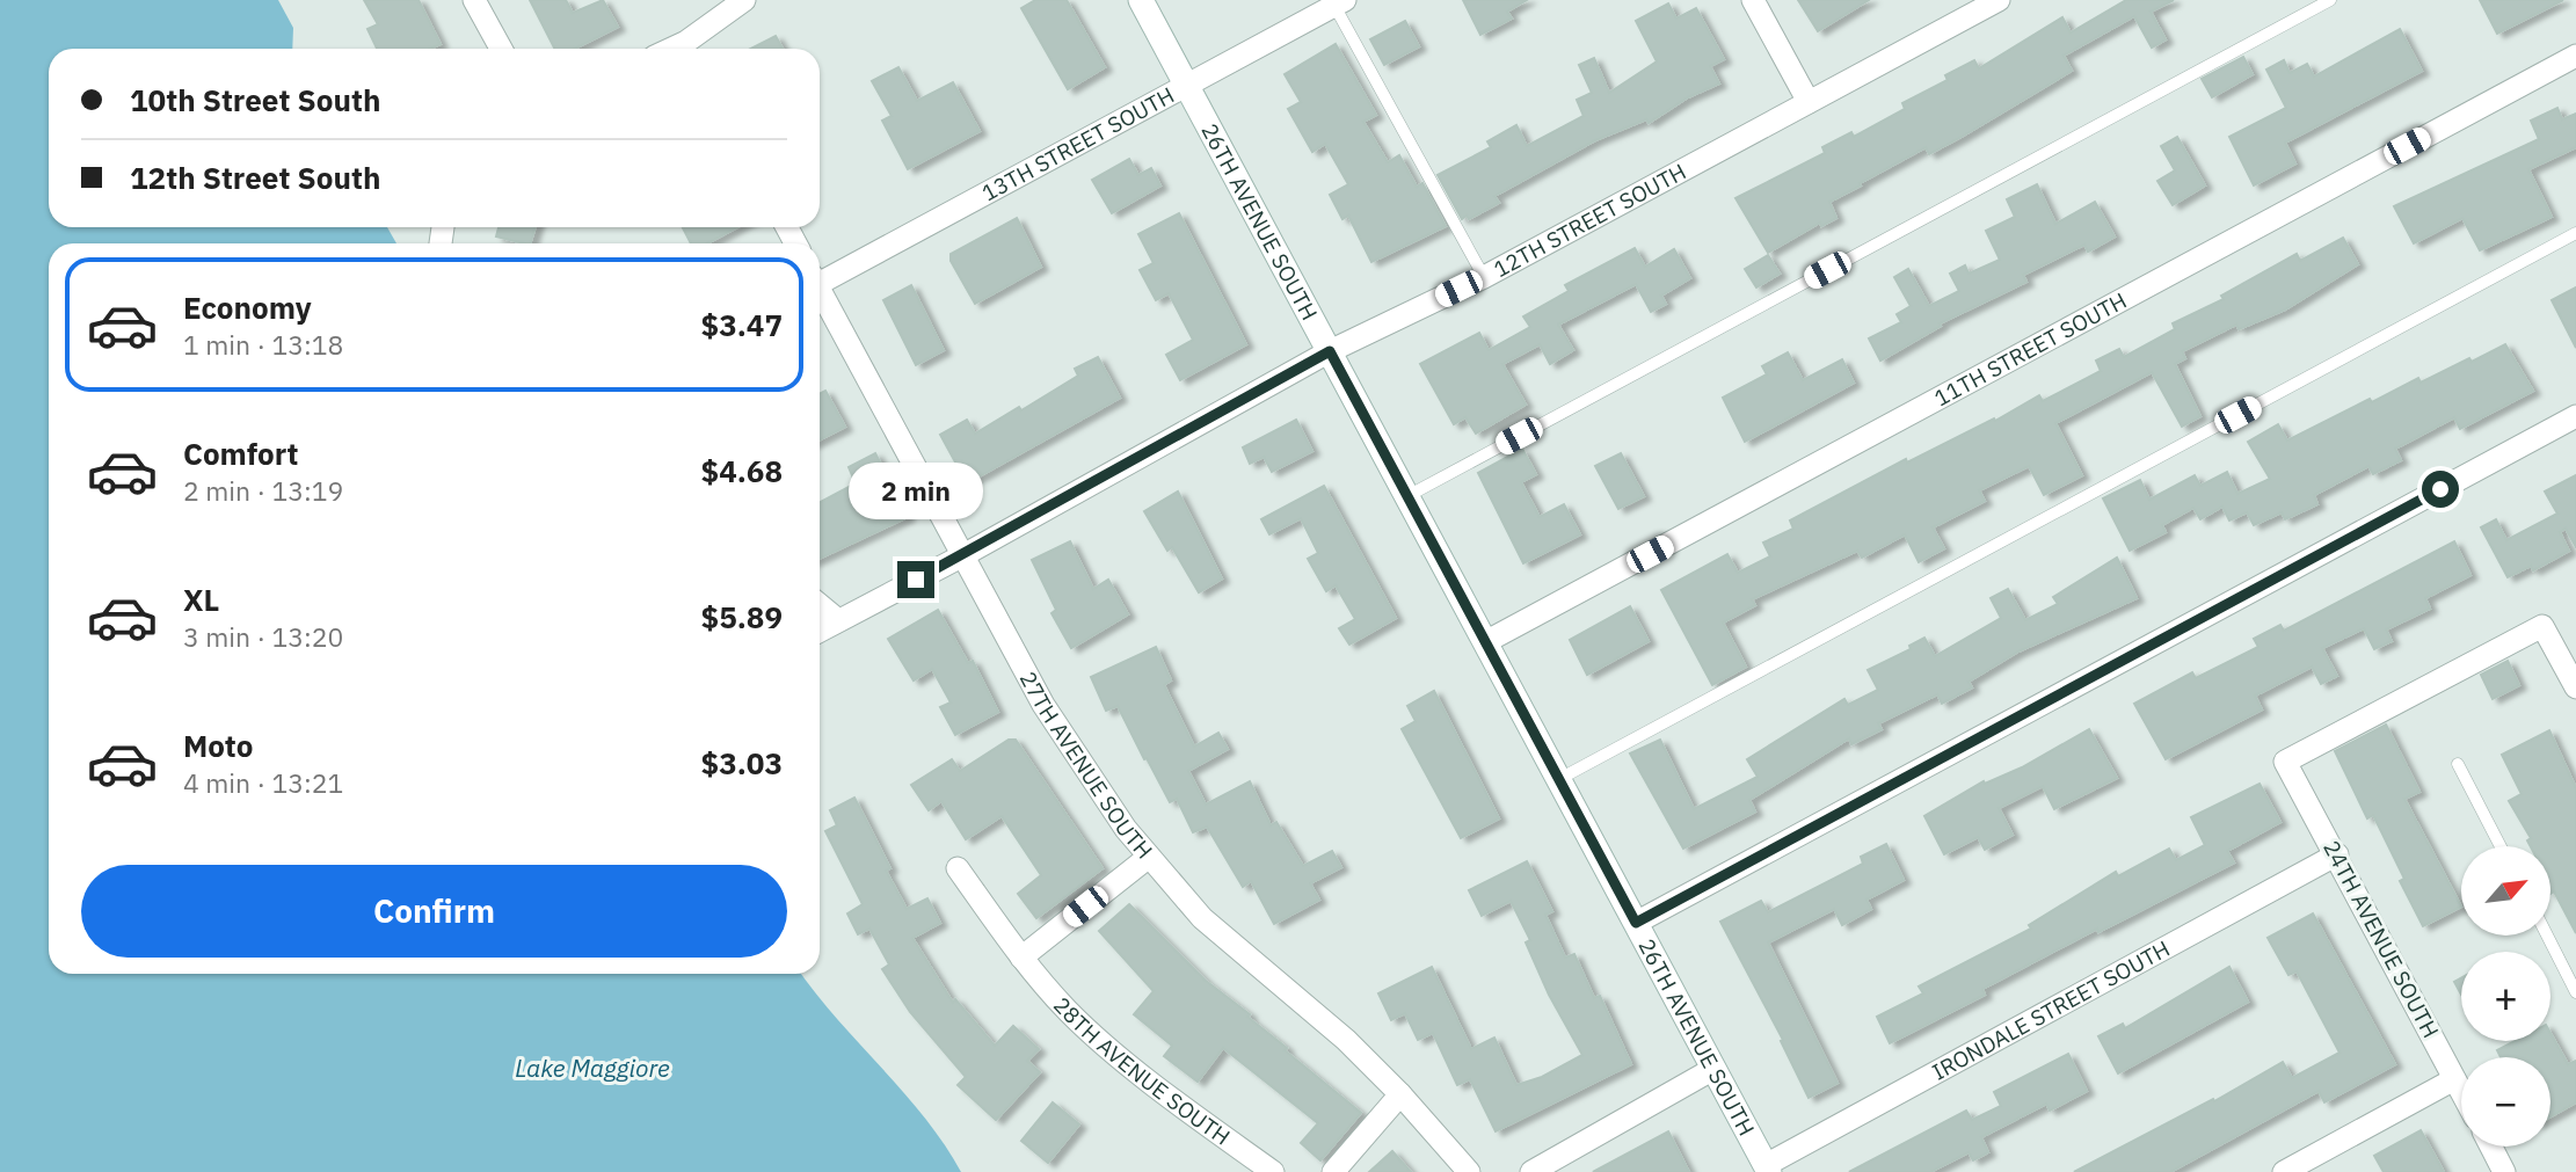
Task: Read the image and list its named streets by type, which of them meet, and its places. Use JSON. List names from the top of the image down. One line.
{"streets":{"street":["13TH STREET SOUTH","12TH STREET SOUTH","26TH AVENUE SOUTH","11TH STREET SOUTH","27TH AVENUE SOUTH","24TH AVENUE SOUTH","IRONDALE STREET SOUTH","28TH AVENUE SOUTH"]},"crossings":[["13TH STREET SOUTH","26TH AVENUE SOUTH"],["12TH STREET SOUTH","26TH AVENUE SOUTH"],["12TH STREET SOUTH","27TH AVENUE SOUTH"],["26TH AVENUE SOUTH","11TH STREET SOUTH"],["26TH AVENUE SOUTH","IRONDALE STREET SOUTH"],["24TH AVENUE SOUTH","IRONDALE STREET SOUTH"]],"water":["Lake Maggiore"],"north":"top right","page":{"banner":["10th Street South","12th Street South"],"list":[{"name":"Economy","note":"1 min · 13:18","value":"$3.47"},{"name":"Comfort","note":"2 min · 13:19","value":"$4.68"},{"name":"XL","note":"3 min · 13:20","value":"$5.89"},{"name":"Moto","note":"4 min · 13:21","value":"$3.03"}],"bubble":"2 min","map_buttons":["+","−"],"buttons":"Confirm"}}
